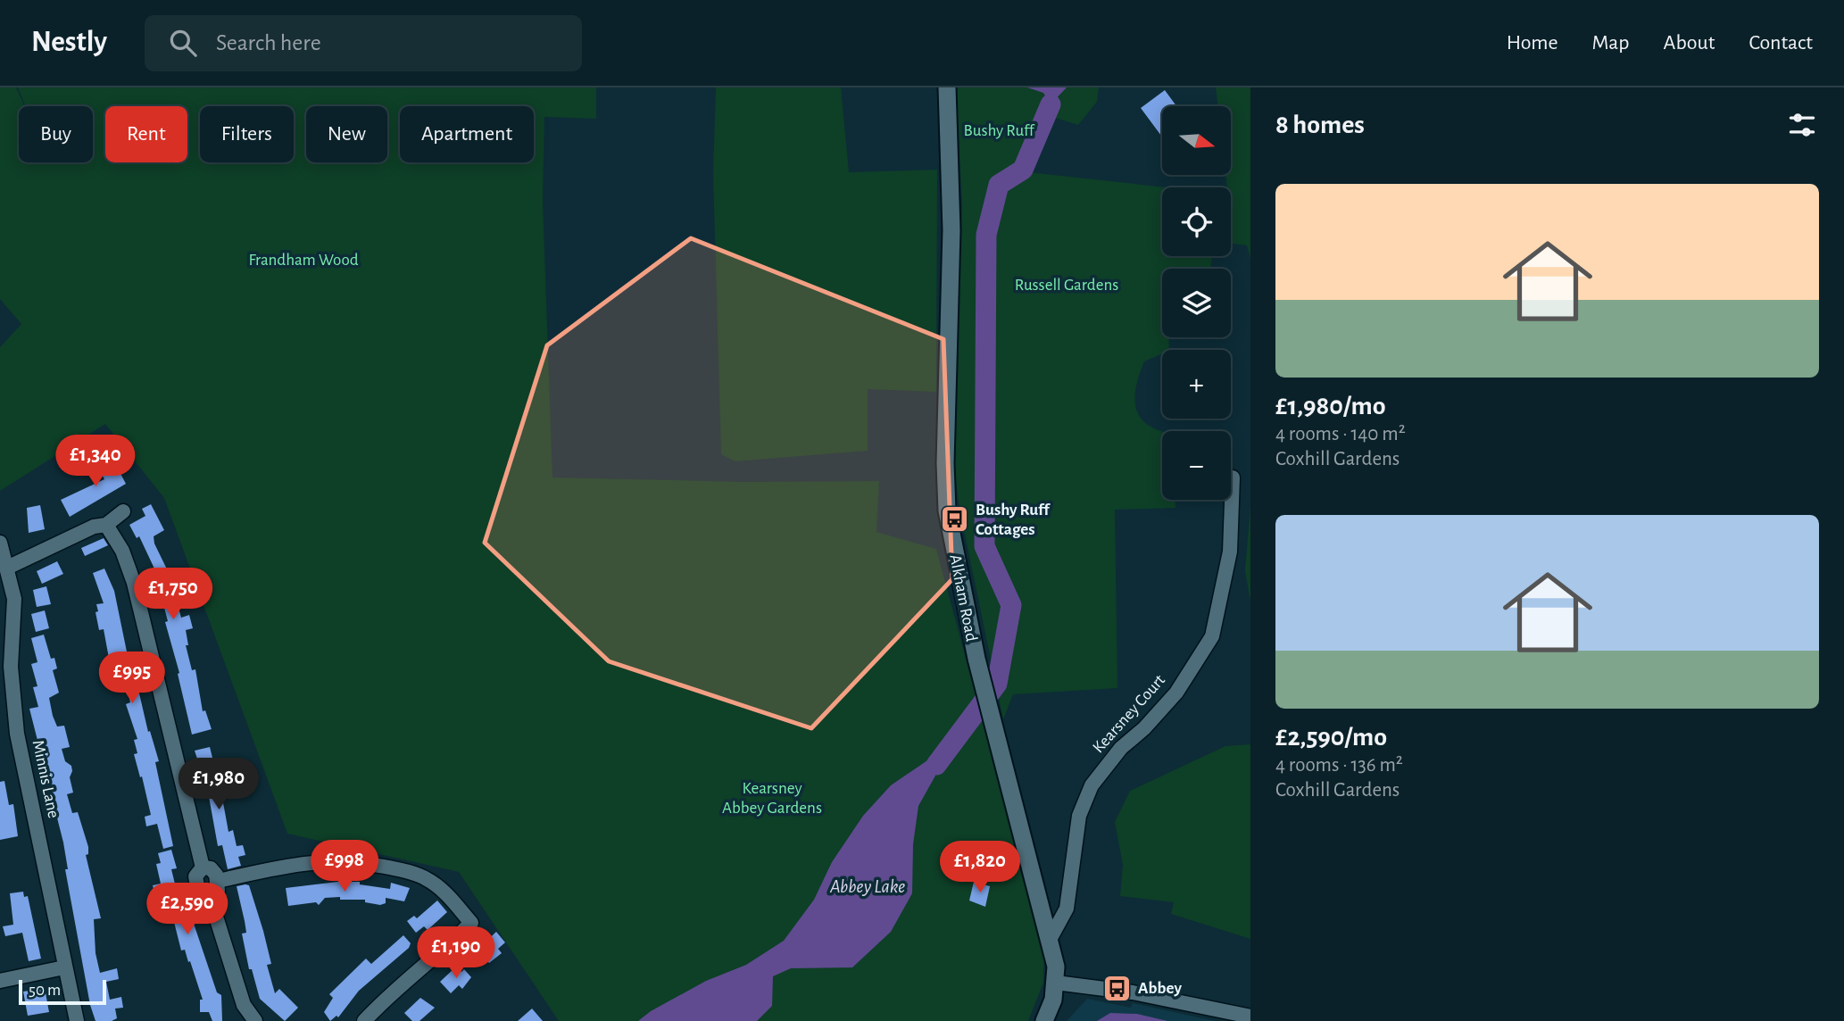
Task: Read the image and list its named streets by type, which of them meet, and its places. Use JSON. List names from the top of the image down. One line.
{"streets":{"street":["Alkham Road","Kearsney Court","Minnis Lane"]},"crossings":[["Alkham Road","Kearsney Court"]],"water":["Abbey Lake"],"parks":["Bushy Ruff","Frandham Wood","Russell Gardens","Kearsney Abbey Gardens"],"places":{"bus stop":["Bushy Ruff Cottages","Abbey"]},"scale_bar":"50 m","north":"right","page":{"header":"Nestly","search":"Search here","nav":["Home","Map","About","Contact"],"heading":"8 homes","map_buttons":["+","−"],"chip":["Buy","Rent","Filters","New","Apartment"],"list":[{"name":"£1,980/mo","note":"4 rooms · 140 m² · Coxhill Gardens"},{"name":"£2,590/mo","note":"4 rooms · 136 m² · Coxhill Gardens"}],"price":["£1,340","£1,750","£995","£1,980","£998","£1,820","£2,590","£1,190"],"scale":"50 m"}}
